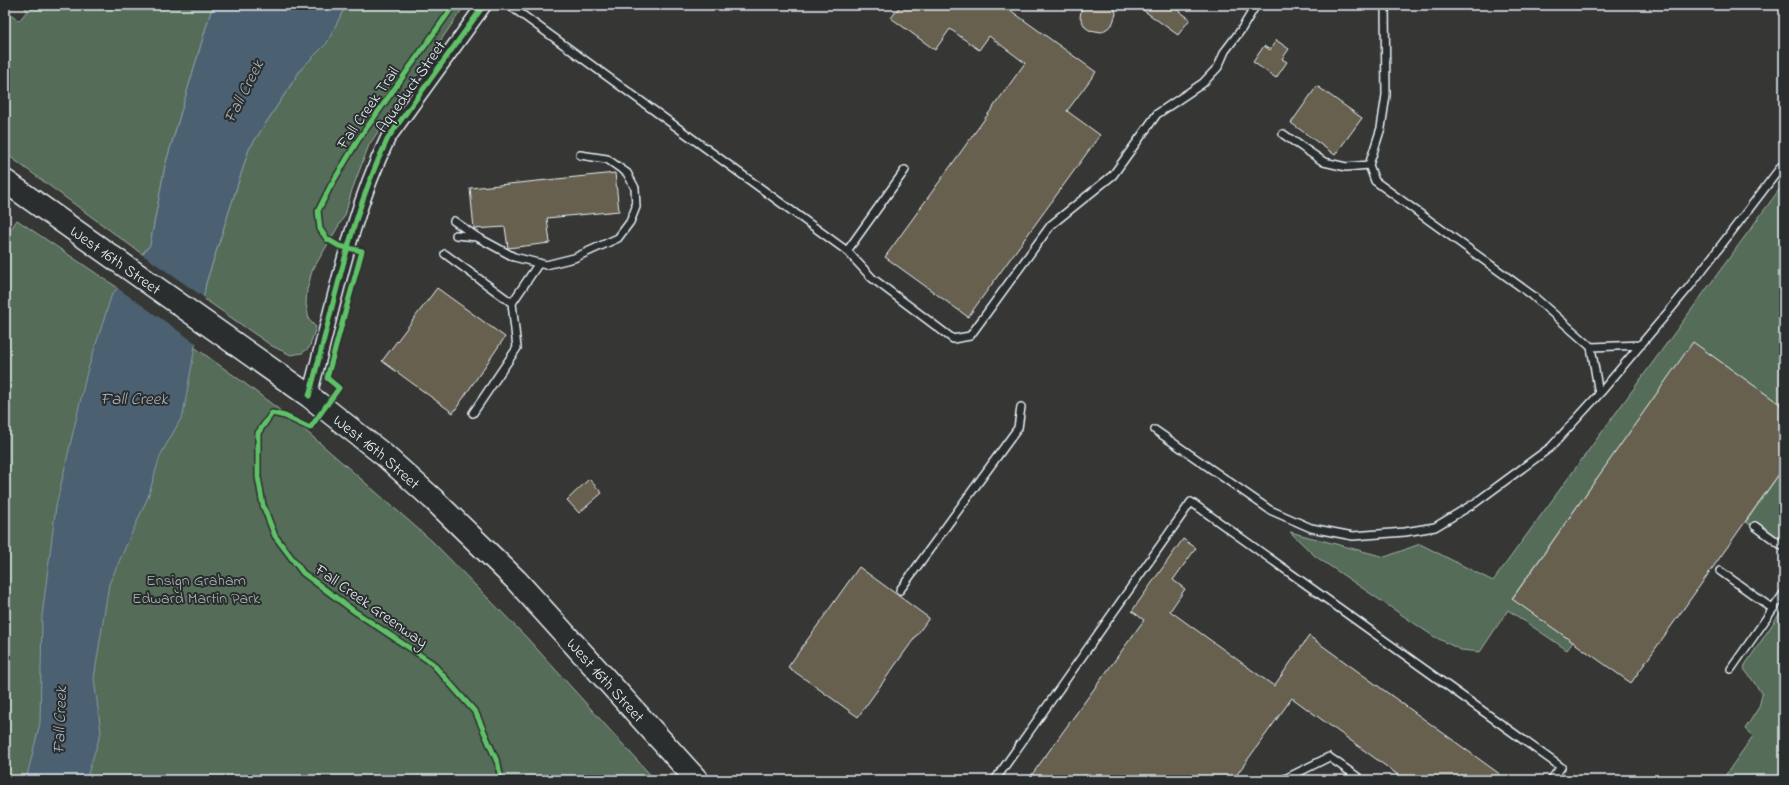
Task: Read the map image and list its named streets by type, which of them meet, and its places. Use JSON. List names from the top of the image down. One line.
{"streets":{"main road":["West 16th Street"],"street":["Aqueduct Street"],"cycle path":["Fall Creek Trail"]},"crossings":[["Aqueduct Street","West 16th Street"]],"water":["Fall Creek"],"parks":["Ensign Graham Edward Martin Park"]}
